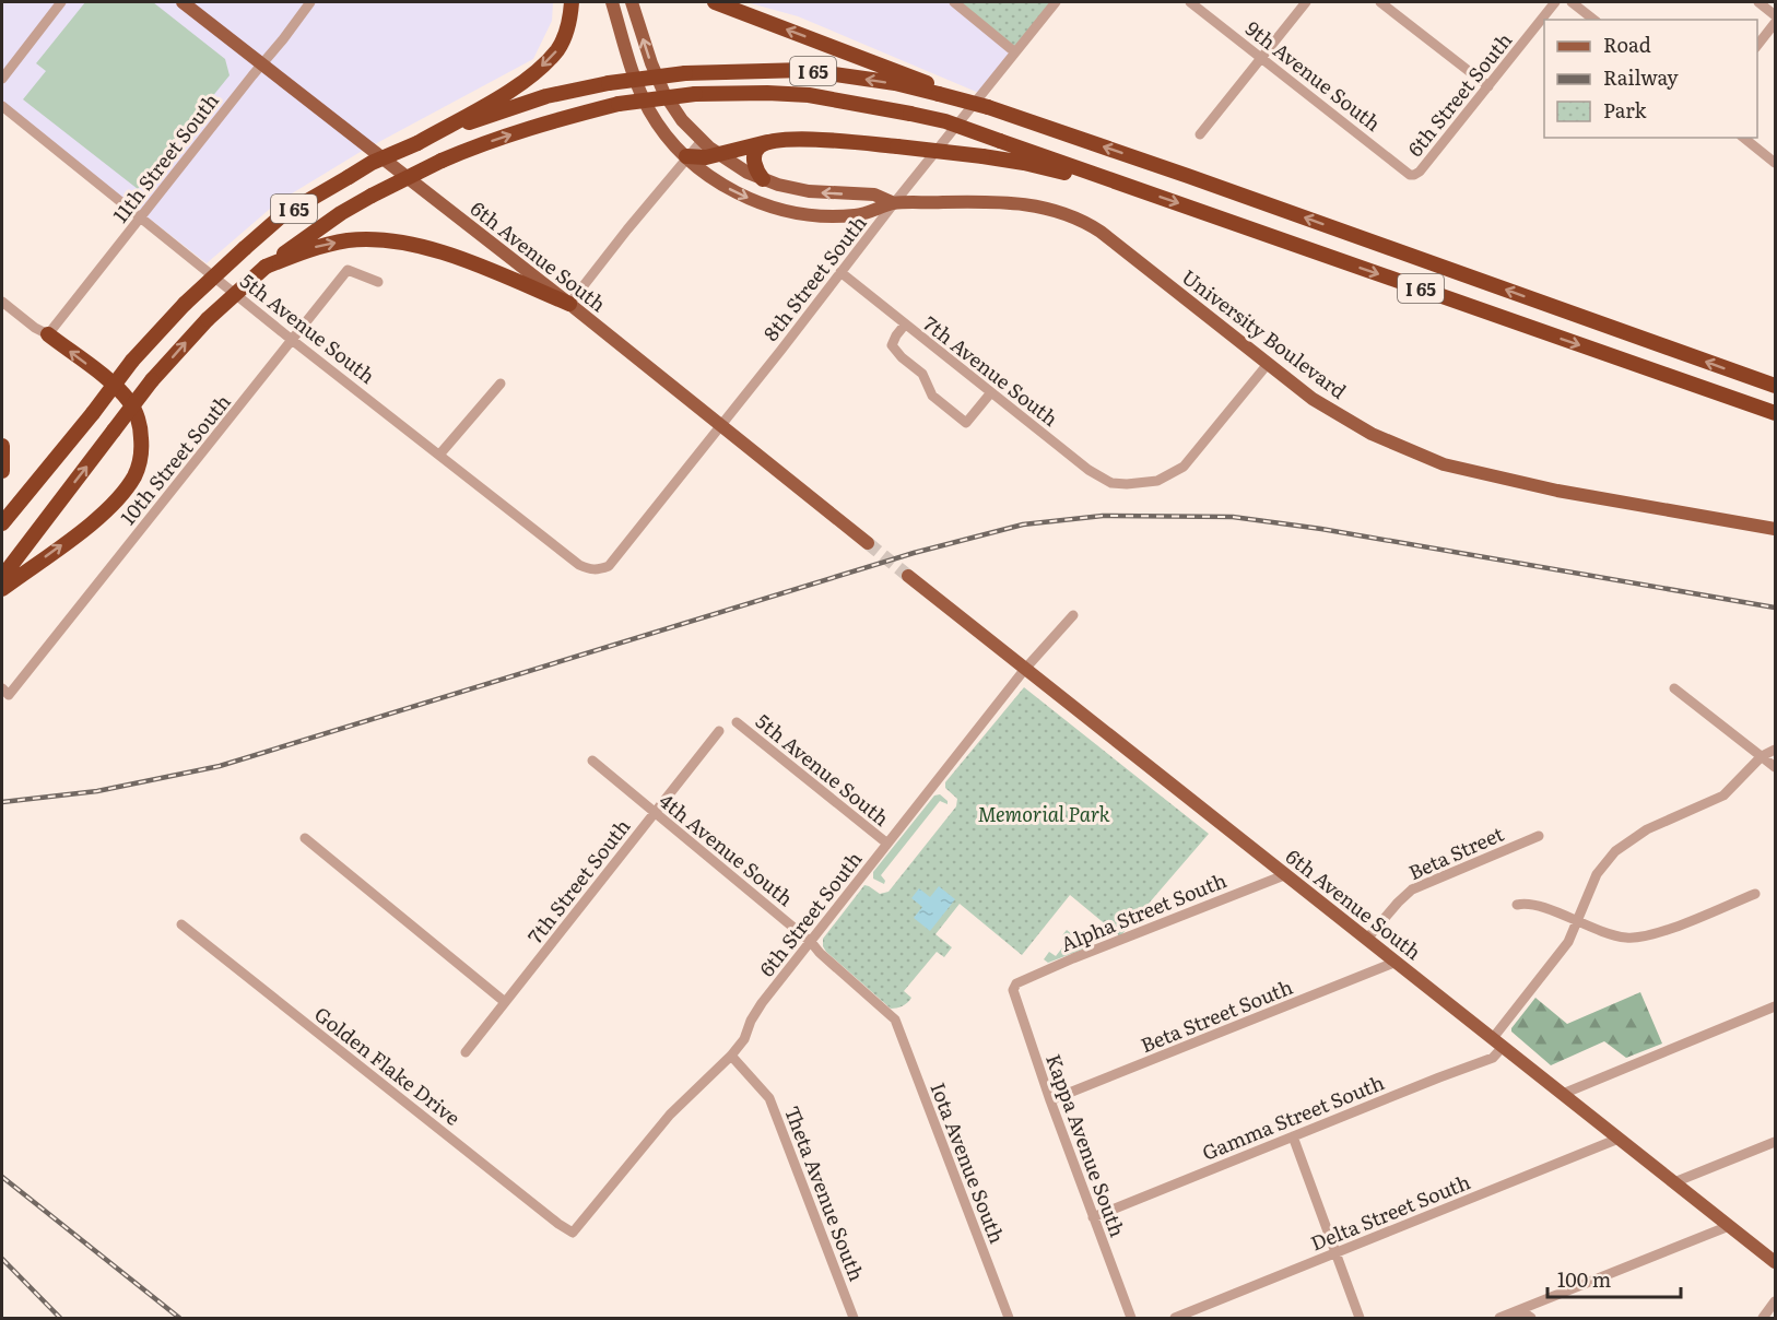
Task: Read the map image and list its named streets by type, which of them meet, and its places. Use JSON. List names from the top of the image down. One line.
{"streets":{"highway":["I 65"],"main road":["6th Avenue South","University Boulevard"],"street":["9th Avenue South","6th Street South","11th Street South","8th Street South","5th Avenue South","7th Avenue South","10th Street South","4th Avenue South","Beta Street","7th Street South","Alpha Street South","Beta Street South","Golden Flake Drive","Gamma Street South","Kappa Avenue South","Iota Avenue South","Theta Avenue South","Delta Street South"]},"crossings":[["9th Avenue South","6th Street South"],["6th Street South","6th Avenue South"],["6th Street South","5th Avenue South"],["6th Street South","4th Avenue South"],["6th Street South","Golden Flake Drive"],["6th Street South","Theta Avenue South"],["11th Street South","6th Avenue South"],["11th Street South","5th Avenue South"],["6th Avenue South","8th Street South"],["6th Avenue South","Beta Street"],["6th Avenue South","Alpha Street South"],["6th Avenue South","Beta Street South"],["6th Avenue South","Gamma Street South"],["6th Avenue South","Delta Street South"],["8th Street South","5th Avenue South"],["8th Street South","University Boulevard"],["8th Street South","7th Avenue South"],["5th Avenue South","10th Street South"],["University Boulevard","7th Avenue South"],["4th Avenue South","7th Street South"],["4th Avenue South","Iota Avenue South"],["Alpha Street South","Kappa Avenue South"],["Beta Street South","Kappa Avenue South"],["Gamma Street South","Kappa Avenue South"]],"parks":["Memorial Park"],"legend":["Road","Railway","Park"],"scale_bar":"100 m"}
